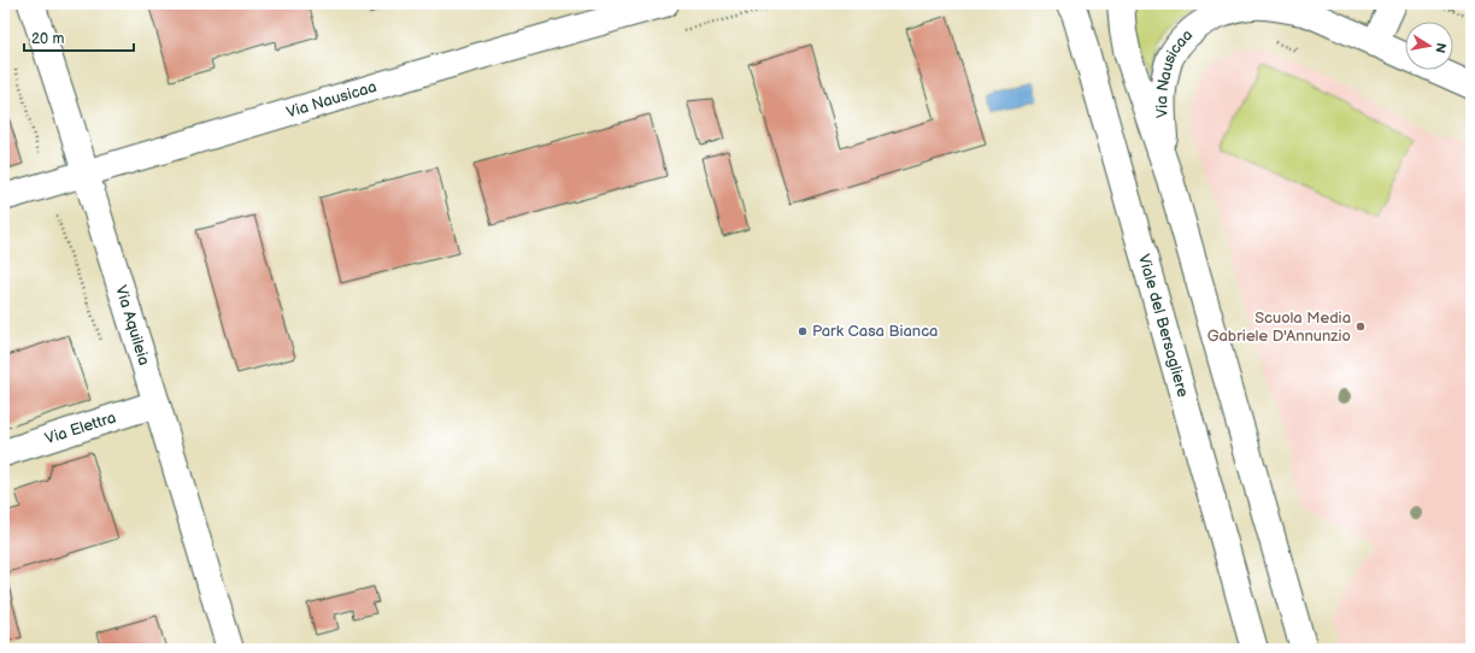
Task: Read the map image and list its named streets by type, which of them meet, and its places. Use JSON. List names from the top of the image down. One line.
{"streets":{"street":["Via Nausicaa","Via Aquileia","Viale del Bersagliere","Via Elettra"]},"crossings":[["Via Nausicaa","Via Aquileia"],["Via Aquileia","Via Elettra"]],"places":["Scuola Media Gabriele D'Annunzio","Park Casa Bianca"],"scale_bar":"20 m","north":"right"}
